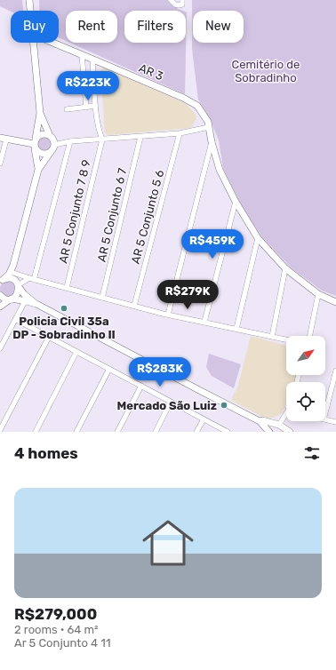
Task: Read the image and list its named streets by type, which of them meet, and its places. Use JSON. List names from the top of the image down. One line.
{"streets":{"street":["AR 3","AR 5 Conjunto 7 8 9","AR 5 Conjunto 6 7","AR 5 Conjunto 5 6"]},"parks":["Cemitério de Sobradinho"],"places":["Policia Civil 35a DP - Sobradinho II","Mercado São Luiz"],"north":"top right","page":{"chip":["Buy","Rent","Filters","New"],"price":["R$223K","R$459K","R$279K","R$283K"],"heading":"4 homes","list":[{"name":"R$279,000","note":"2 rooms · 64 m² · Ar 5 Conjunto 4 11"}]}}
